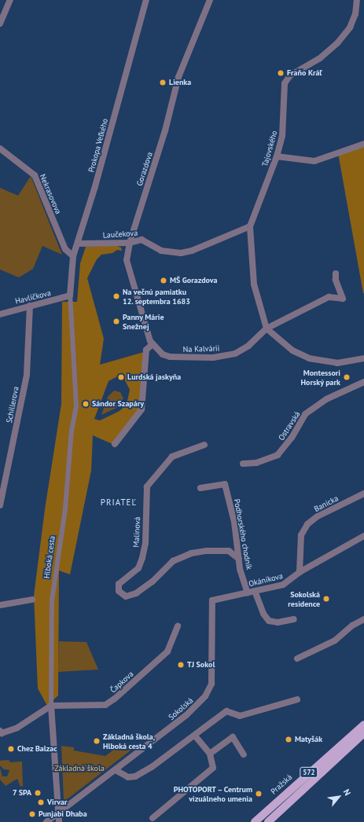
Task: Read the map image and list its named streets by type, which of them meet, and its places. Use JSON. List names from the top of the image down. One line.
{"streets":{"main road":["572","Pražská"],"street":["Prokopa Veľkého","Tajovského","Gorazdova","Nekrasovova","Laučekova","Havlíčkova","Na Kalvárii","Schillerova","Ostravská","Banícka","Malinová","Podhorského chodník","Hlboká cesta","Okánikova","Čapkova","Sokolská"]},"crossings":[["Prokopa Veľkého","Nekrasovova"],["Prokopa Veľkého","Laučekova"],["Prokopa Veľkého","Havlíčkova"],["Prokopa Veľkého","Hlboká cesta"],["Tajovského","Laučekova"],["Tajovského","Na Kalvárii"],["Gorazdova","Laučekova"],["Gorazdova","Na Kalvárii"],["Havlíčkova","Schillerova"],["Havlíčkova","Hlboká cesta"],["Banícka","Okánikova"],["Malinová","Podhorského chodník"],["Podhorského chodník","Okánikova"],["Hlboká cesta","Čapkova"],["Hlboká cesta","Sokolská"],["Okánikova","Sokolská"]],"districts":["PRIATEĽ"],"parks":["Základná škola"],"places":["Fraňo Kráľ","Lienka","MŠ Gorazdova","Na večnú pamiatku 12. septembra 1683","Panny Márie Snežnej","Lurdská jaskyňa","Montessori Horský park","Sándor Szapáry","Sokolská residence","TJ Sokol","Matyšák","Základná škola, Hlboká cesta 4","Chez Balzac","7 SPA","PHOTOPORT – Centrum vizuálneho umenia","Virvar","Punjabi Dhaba"],"north":"top right"}
